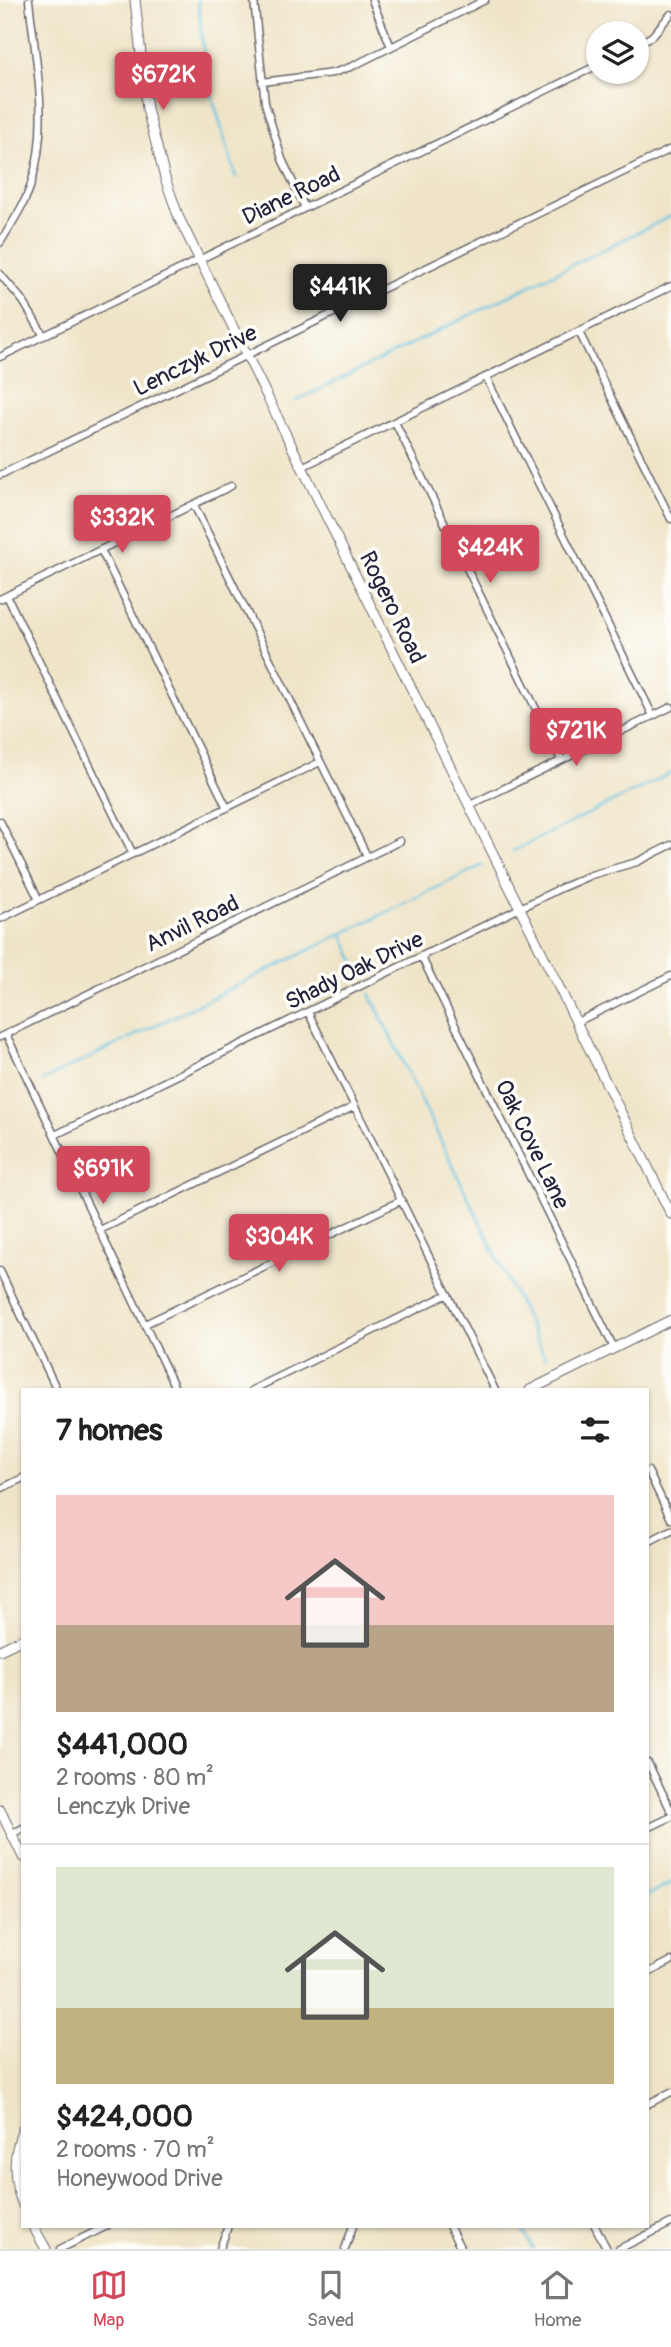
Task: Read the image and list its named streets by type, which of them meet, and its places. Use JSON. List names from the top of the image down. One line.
{"streets":{"street":["Diane Road","Lenczyk Drive","Rogero Road","Anvil Road","Shady Oak Drive","Oak Cove Lane"]},"crossings":[["Diane Road","Rogero Road"],["Lenczyk Drive","Rogero Road"],["Rogero Road","Shady Oak Drive"],["Shady Oak Drive","Oak Cove Lane"]],"page":{"price":["$672K","$441K","$332K","$424K","$721K","$691K","$304K"],"heading":"7 homes","list":[{"name":"$441,000","note":"2 rooms · 80 m² · Lenczyk Drive"},{"name":"$424,000","note":"2 rooms · 70 m² · Honeywood Drive"}],"tabs":["Map","Saved","Home"]}}
